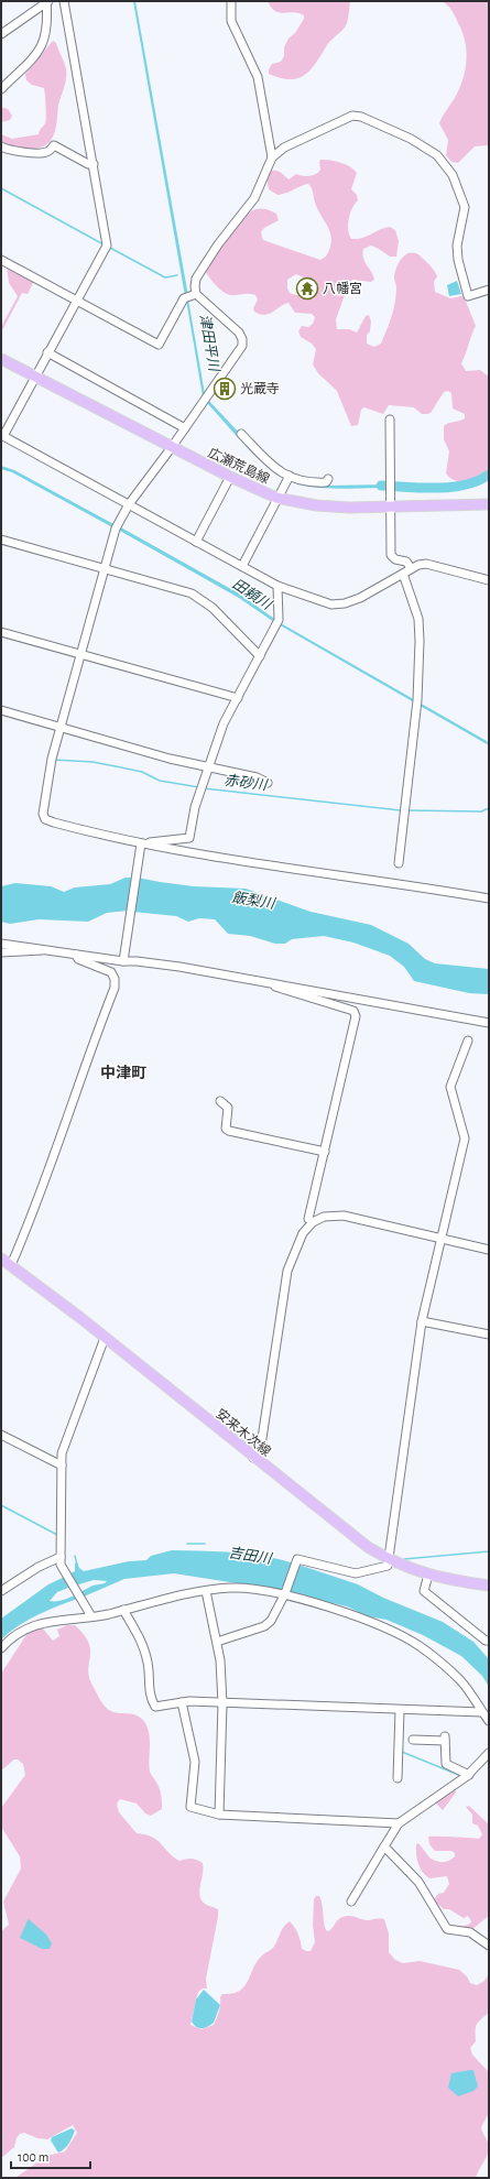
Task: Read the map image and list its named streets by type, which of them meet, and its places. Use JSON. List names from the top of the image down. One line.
{"streets":{"main road":["広瀬荒島線","安来木次線"]},"districts":["中津町"],"water":["津田平川","田頼川","赤砂川","飯梨川","吉田川"],"places":{"temple":["八幡宮"],"building":["光蔵寺"]},"scale_bar":"100 m"}
